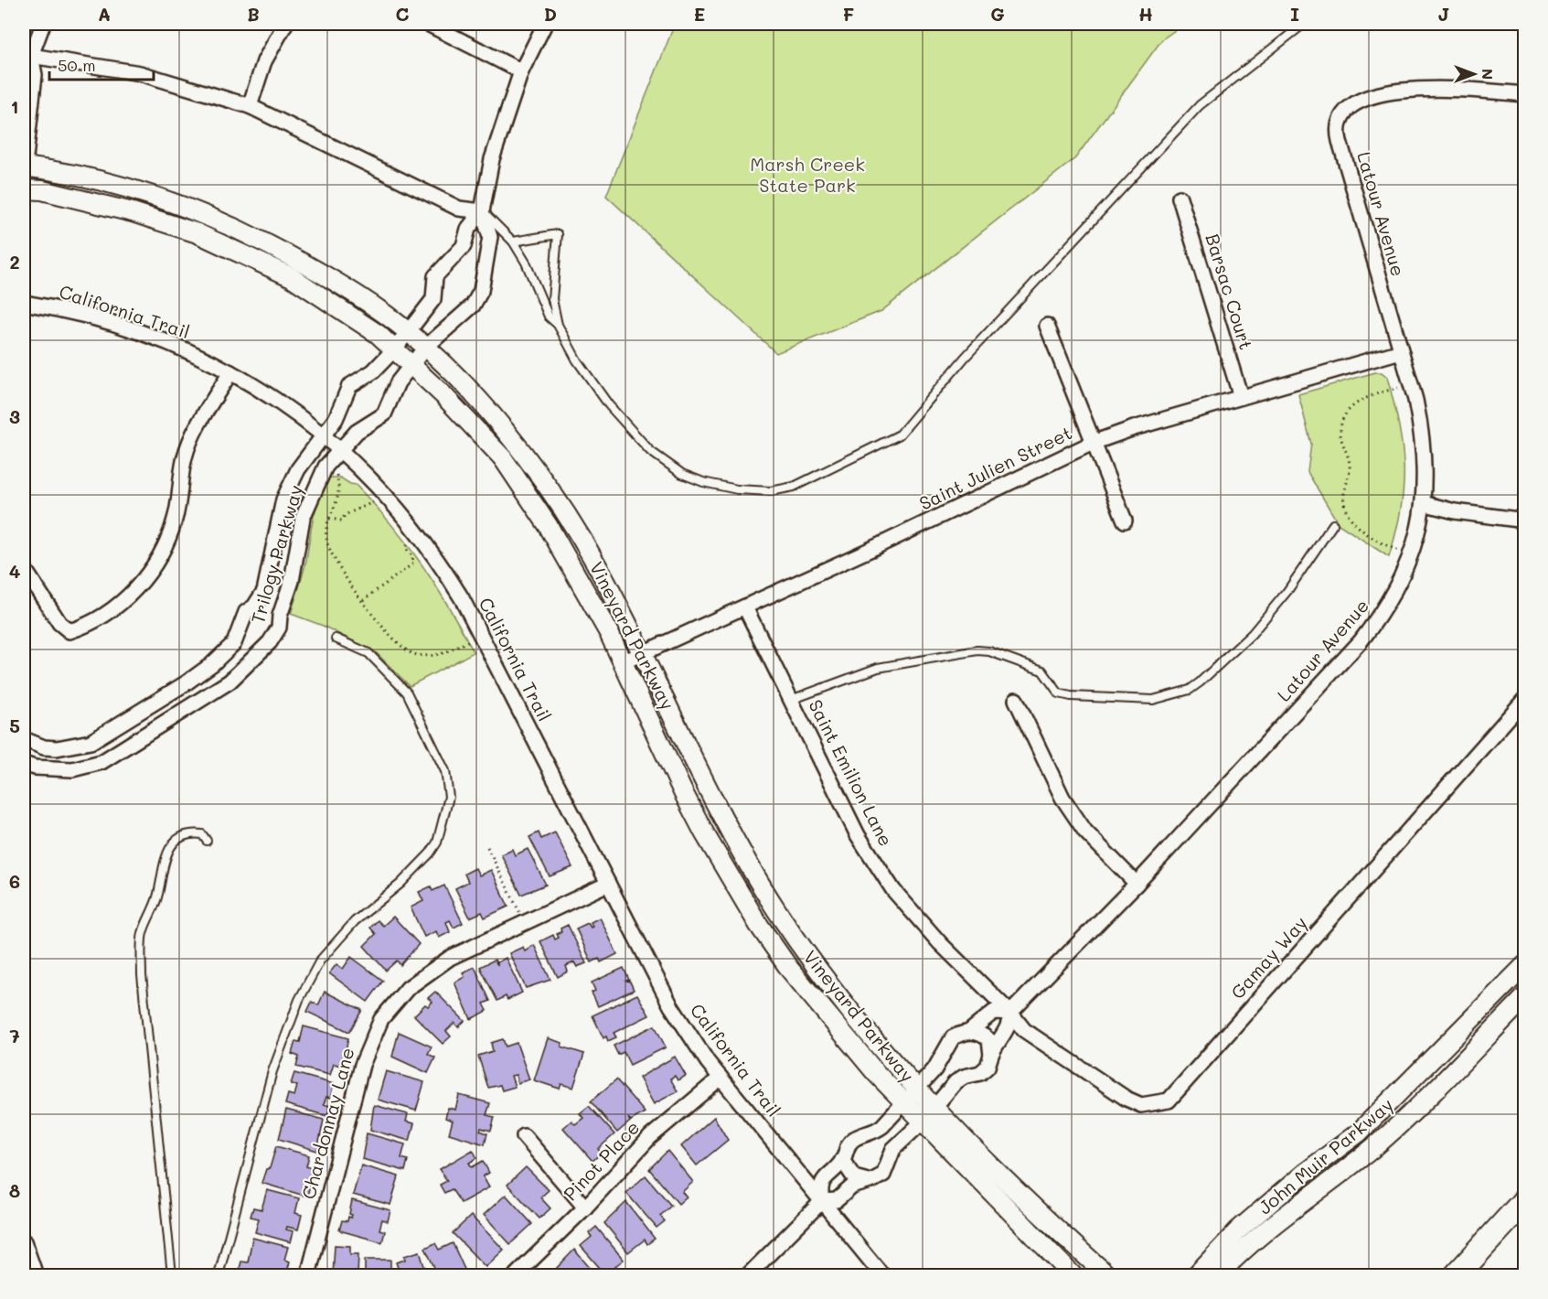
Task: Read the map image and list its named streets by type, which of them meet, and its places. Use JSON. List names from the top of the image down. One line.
{"streets":{"street":["Latour Avenue","Barsac Court","California Trail","Saint Julien Street","Trilogy Parkway","Vineyard Parkway","Saint Emilion Lane","Gamay Way","Chardonnay Lane","John Muir Parkway","Pinot Place"]},"crossings":[["Latour Avenue","California Trail"],["Latour Avenue","Saint Julien Street"],["Latour Avenue","Vineyard Parkway"],["Latour Avenue","Saint Emilion Lane"],["Latour Avenue","Gamay Way"],["Barsac Court","Saint Julien Street"],["California Trail","Trilogy Parkway"],["California Trail","Chardonnay Lane"],["California Trail","Pinot Place"],["Saint Julien Street","Vineyard Parkway"],["Saint Julien Street","Saint Emilion Lane"],["Trilogy Parkway","Vineyard Parkway"],["Saint Emilion Lane","Gamay Way"]],"parks":["Marsh Creek State Park"],"scale_bar":"50 m","north":"right","grid":{"columns":["A","B","C","D","E","F","G","H","I","J"],"rows":["1","2","3","4","5","6","7","8"]}}
